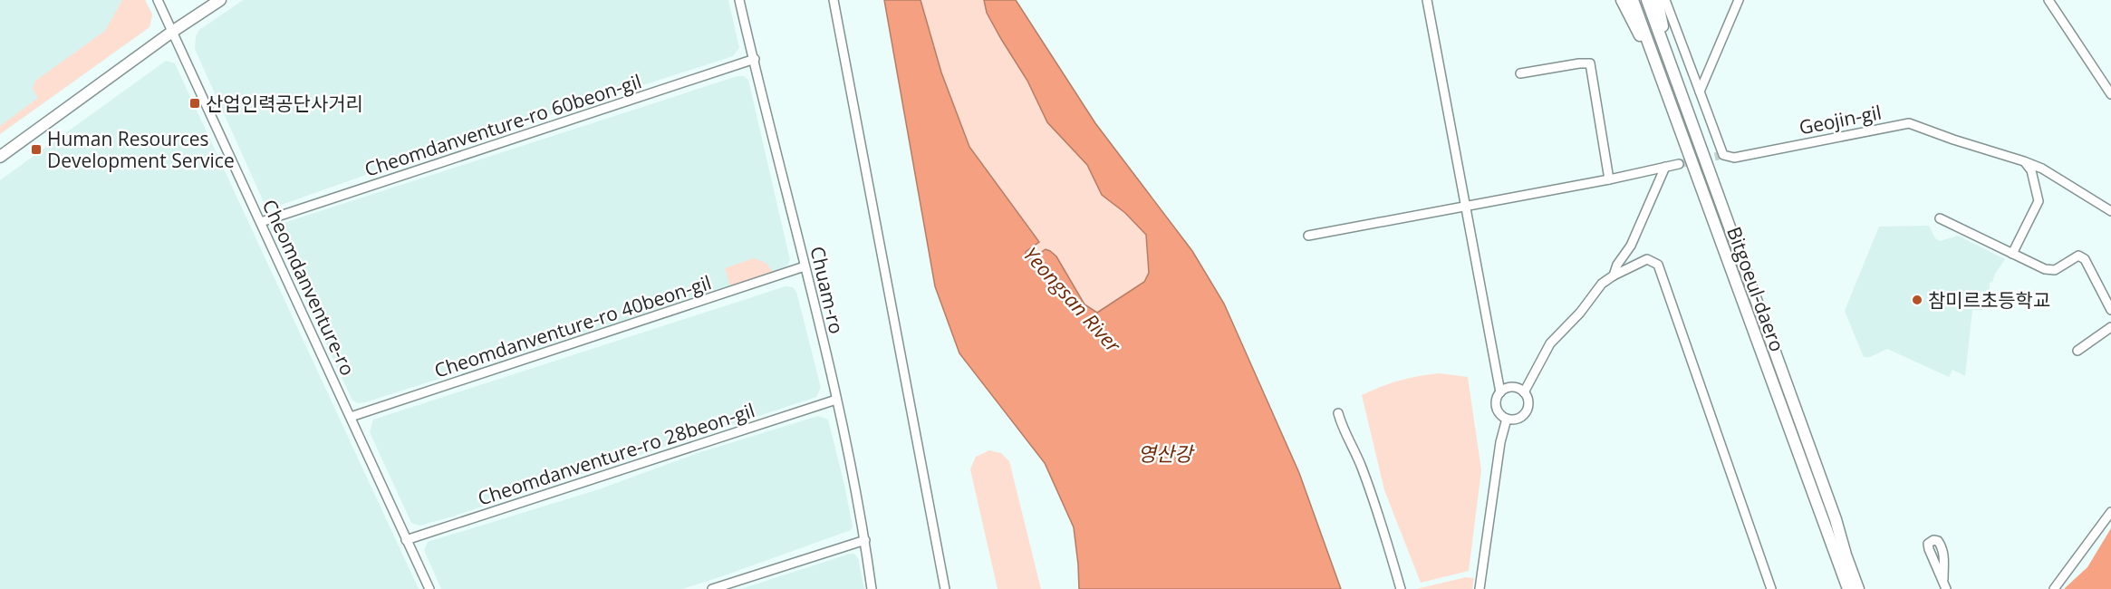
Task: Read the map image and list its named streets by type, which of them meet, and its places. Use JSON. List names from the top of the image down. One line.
{"streets":{"main road":["Bitgoeul-daero"],"street":["Geojin-gil","Cheomdanventure-ro 60beon-gil","Cheomdanventure-ro","Chuam-ro","Cheomdanventure-ro 40beon-gil","Cheomdanventure-ro 28beon-gil"]},"crossings":[["Cheomdanventure-ro 60beon-gil","Cheomdanventure-ro"],["Cheomdanventure-ro 60beon-gil","Chuam-ro"],["Cheomdanventure-ro","Cheomdanventure-ro 40beon-gil"],["Cheomdanventure-ro","Cheomdanventure-ro 28beon-gil"],["Chuam-ro","Cheomdanventure-ro 40beon-gil"],["Chuam-ro","Cheomdanventure-ro 28beon-gil"]],"water":["Yeongsan River","영산강"],"places":{"transit":["산업인력공단사거리","Human Resources Development Service"],"other":["참미르초등학교"]}}
